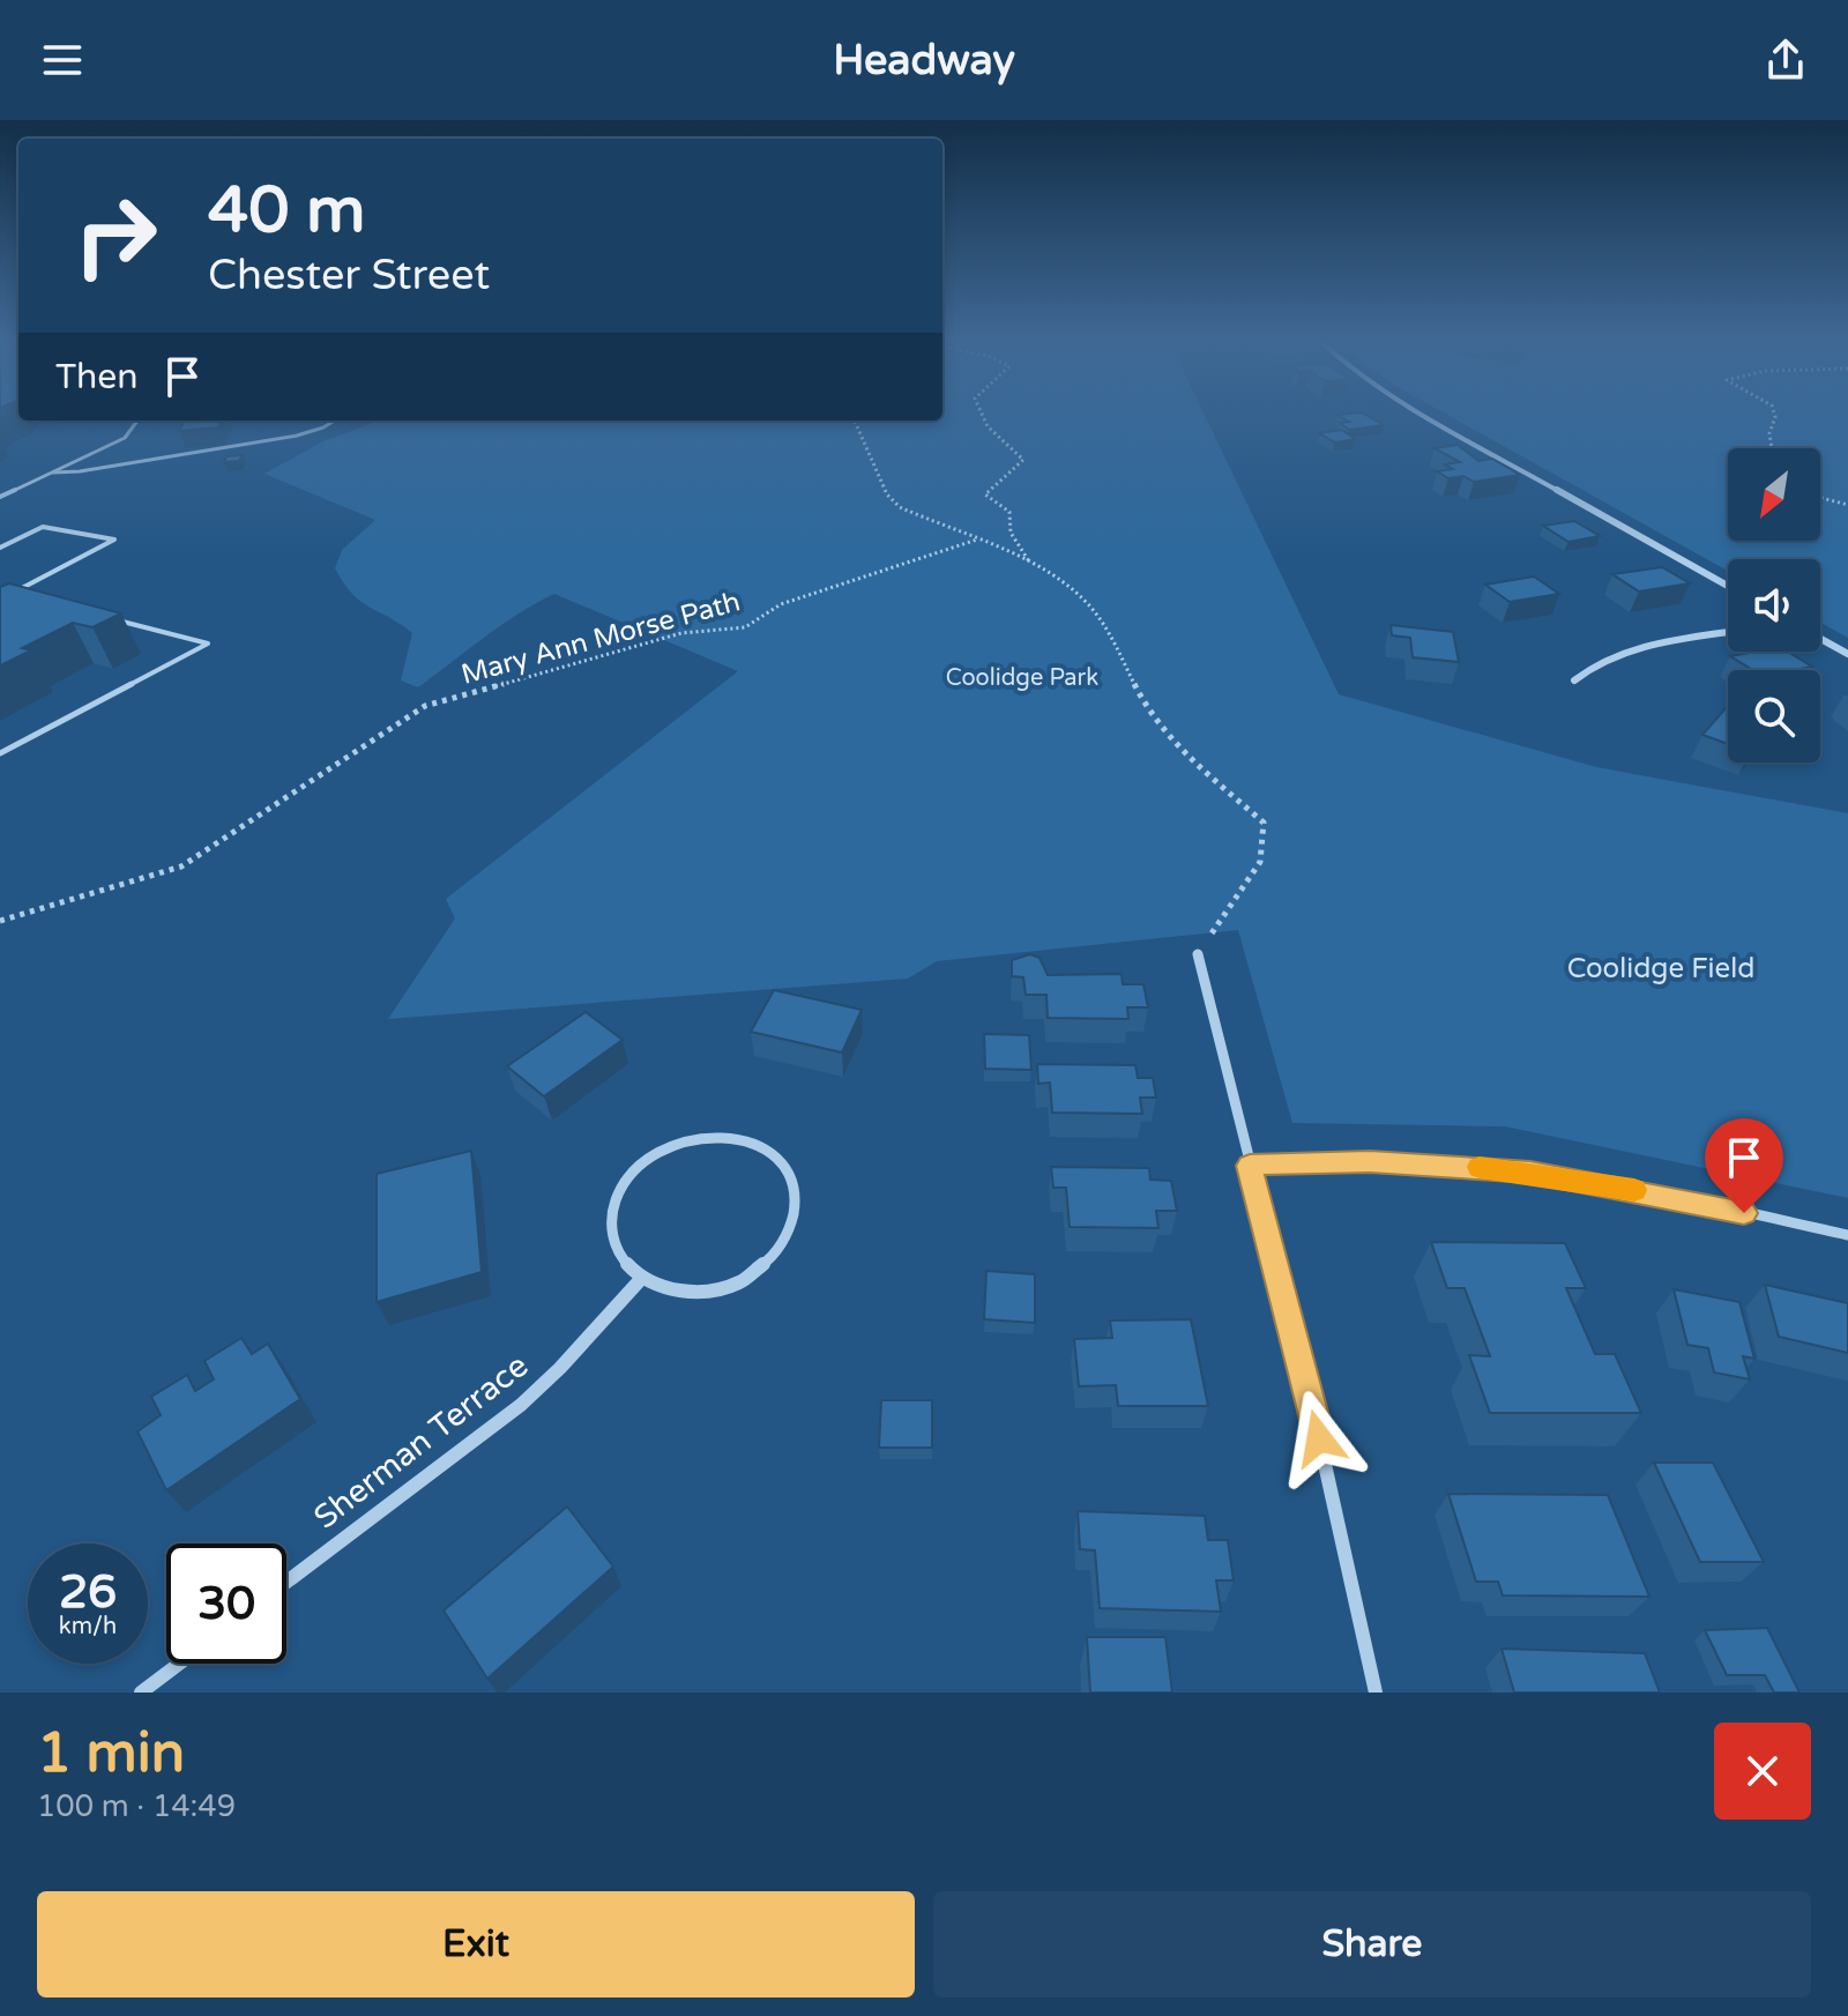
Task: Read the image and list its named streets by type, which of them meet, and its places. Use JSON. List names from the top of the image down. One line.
{"streets":{"street":["Sherman Terrace"],"path":["Mary Ann Morse Path"]},"parks":["Coolidge Park","Coolidge Field"],"north":"bottom left","page":{"header":"Headway","turn":["40 m","Chester Street"],"then":"Then","speed":"26 km/h","limit":"30","heading":["1 min","100 m · 14:49"],"buttons":["Exit","Share"]}}
